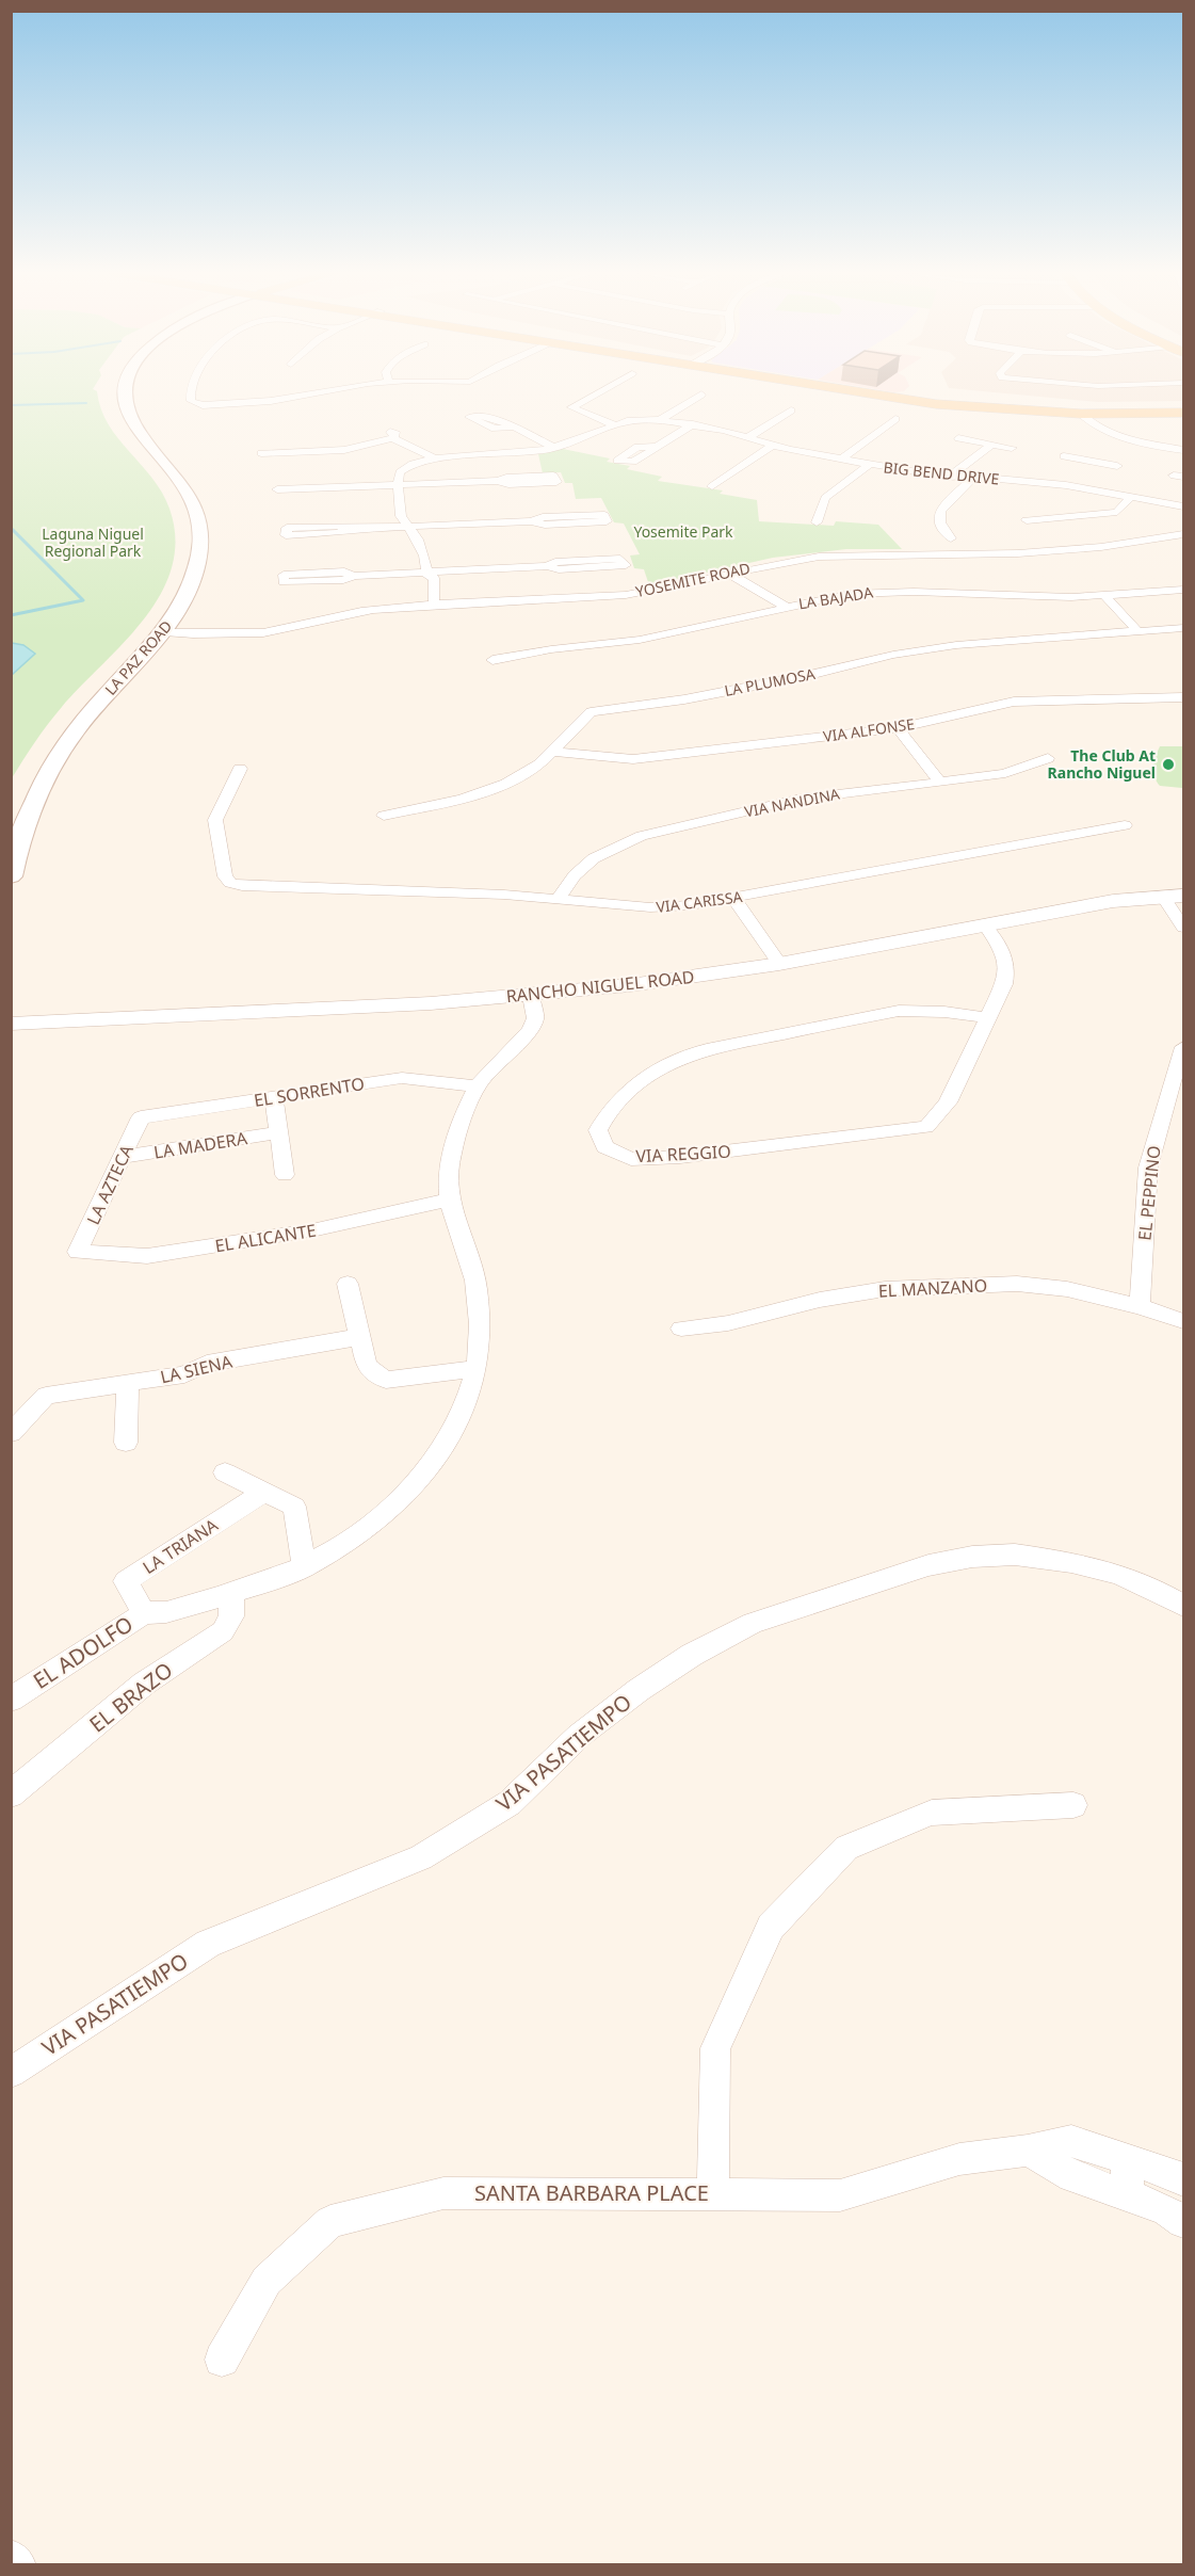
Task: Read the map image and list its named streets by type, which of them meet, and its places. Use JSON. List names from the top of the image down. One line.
{"streets":{"main road":["LA PAZ ROAD"],"street":["BIG BEND DRIVE","YOSEMITE ROAD","LA BAJADA","LA PLUMOSA","VIA ALFONSE","VIA NANDINA","VIA CARISSA","RANCHO NIGUEL ROAD","EL SORRENTO","LA MADERA","VIA REGGIO","LA AZTECA","EL PEPPINO","EL ALICANTE","EL MANZANO","LA SIENA","LA TRIANA","EL ADOLFO","EL BRAZO","VIA PASATIEMPO","SANTA BARBARA PLACE"]},"crossings":[["YOSEMITE ROAD","LA PAZ ROAD"],["LA PLUMOSA","VIA ALFONSE"],["VIA NANDINA","VIA CARISSA"],["RANCHO NIGUEL ROAD","VIA REGGIO"],["RANCHO NIGUEL ROAD","EL ADOLFO"],["EL SORRENTO","LA AZTECA"],["EL SORRENTO","EL ADOLFO"],["LA MADERA","LA AZTECA"],["LA AZTECA","EL ALICANTE"],["EL PEPPINO","EL MANZANO"],["EL ALICANTE","EL ADOLFO"],["LA TRIANA","EL ADOLFO"],["EL ADOLFO","EL BRAZO"]],"parks":["Yosemite Park","Laguna Niguel Regional Park"],"places":["The Club At Rancho Niguel"]}
